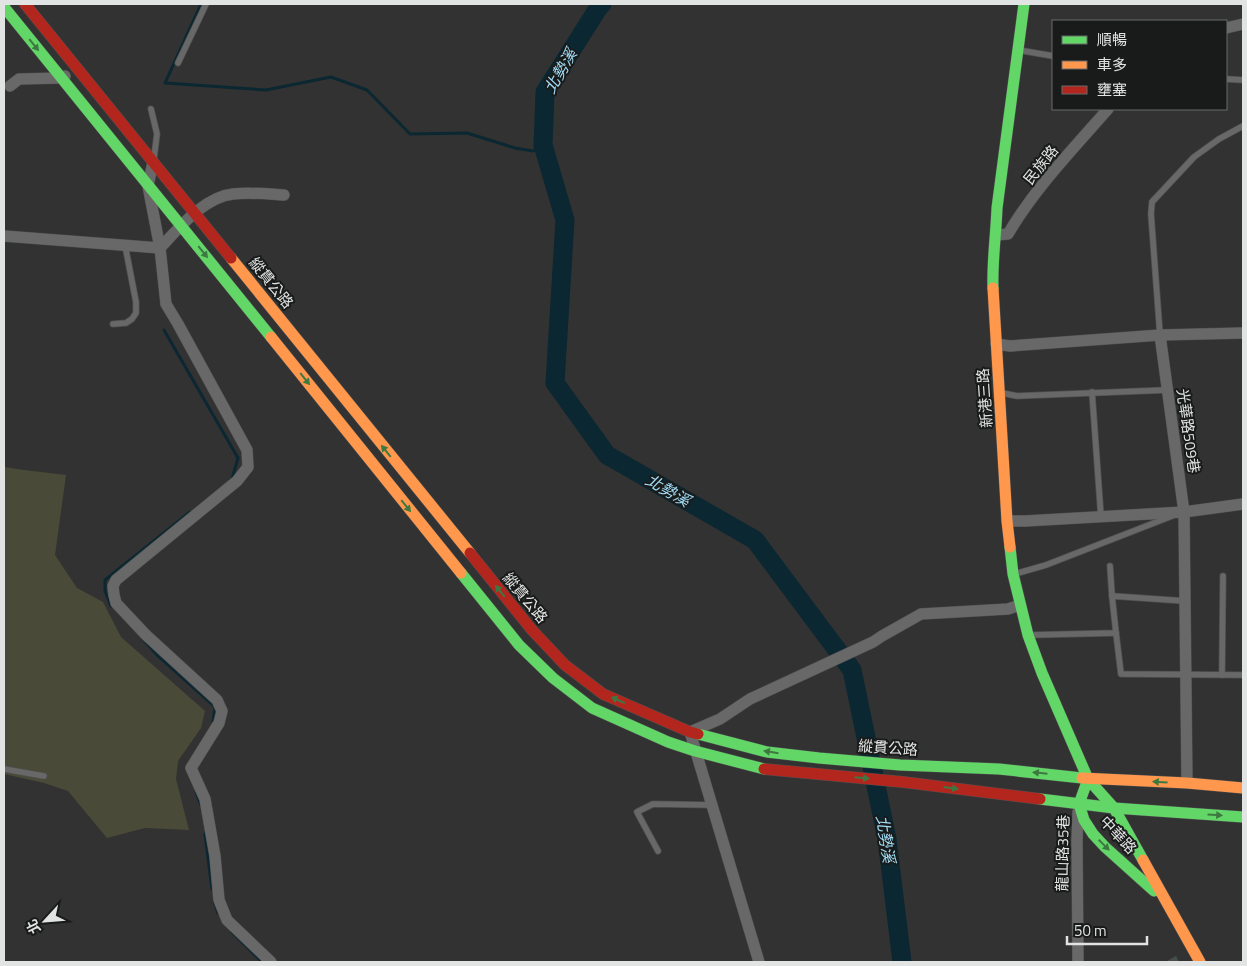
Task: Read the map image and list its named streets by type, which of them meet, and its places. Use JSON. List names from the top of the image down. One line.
{"streets":{"main road":["縱貫公路","新港三路","中華路"],"street":["民族路","光華路509巷","龍山路35巷"]},"crossings":[["民族路","新港三路"],["縱貫公路","新港三路"],["縱貫公路","光華路509巷"],["縱貫公路","中華路"],["新港三路","中華路"],["中華路","龍山路35巷"]],"water":["北勢溪"],"legend":["順暢","車多","壅塞"],"scale_bar":"50 m","north":"bottom left"}
